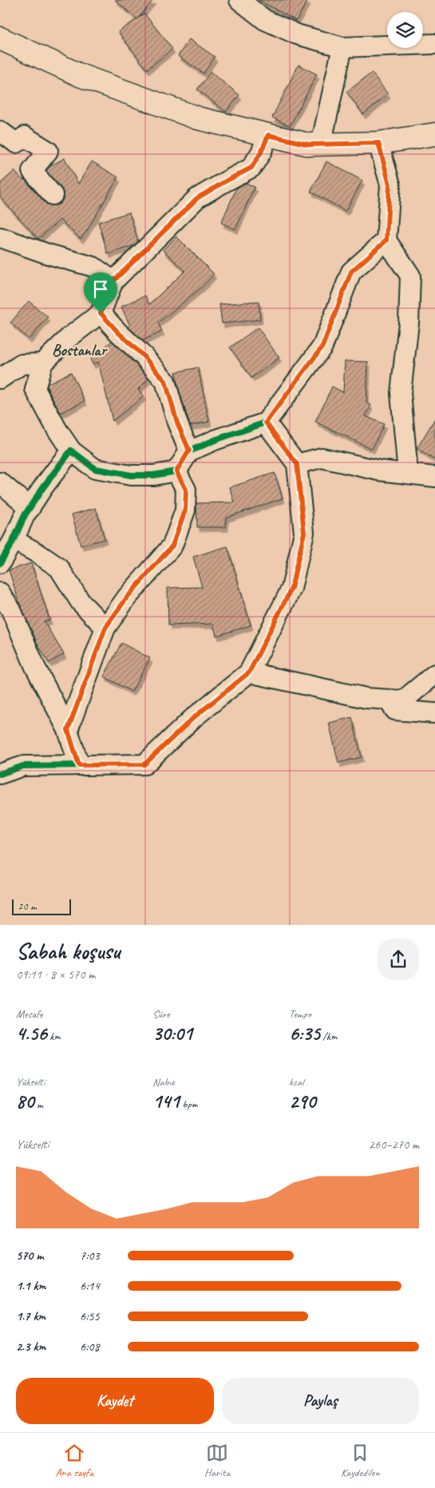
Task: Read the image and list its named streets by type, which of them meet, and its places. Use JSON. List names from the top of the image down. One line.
{"districts":["Bostanlar"],"scale_bar":"20 m","page":{"scale":"20 m","heading":["Sabah koşusu","09:11 · 8 × 570 m"],"stats":[["Mesafe","4.56 km"],["Süre","30:01"],["Tempo","6:35 /km"],["Yükselti","80 m"],["Nabız","141 bpm"],["kcal","290"]],"chart":["Yükselti","260–270 m"],"list":[{"name":"570 m","note":"7:03"},{"name":"1.1 km","note":"6:14"},{"name":"1.7 km","note":"6:55"},{"name":"2.3 km","note":"6:08"}],"buttons":["Kaydet","Paylaş"],"tabs":["Ana sayfa","Harita","Kaydedilen"]}}
